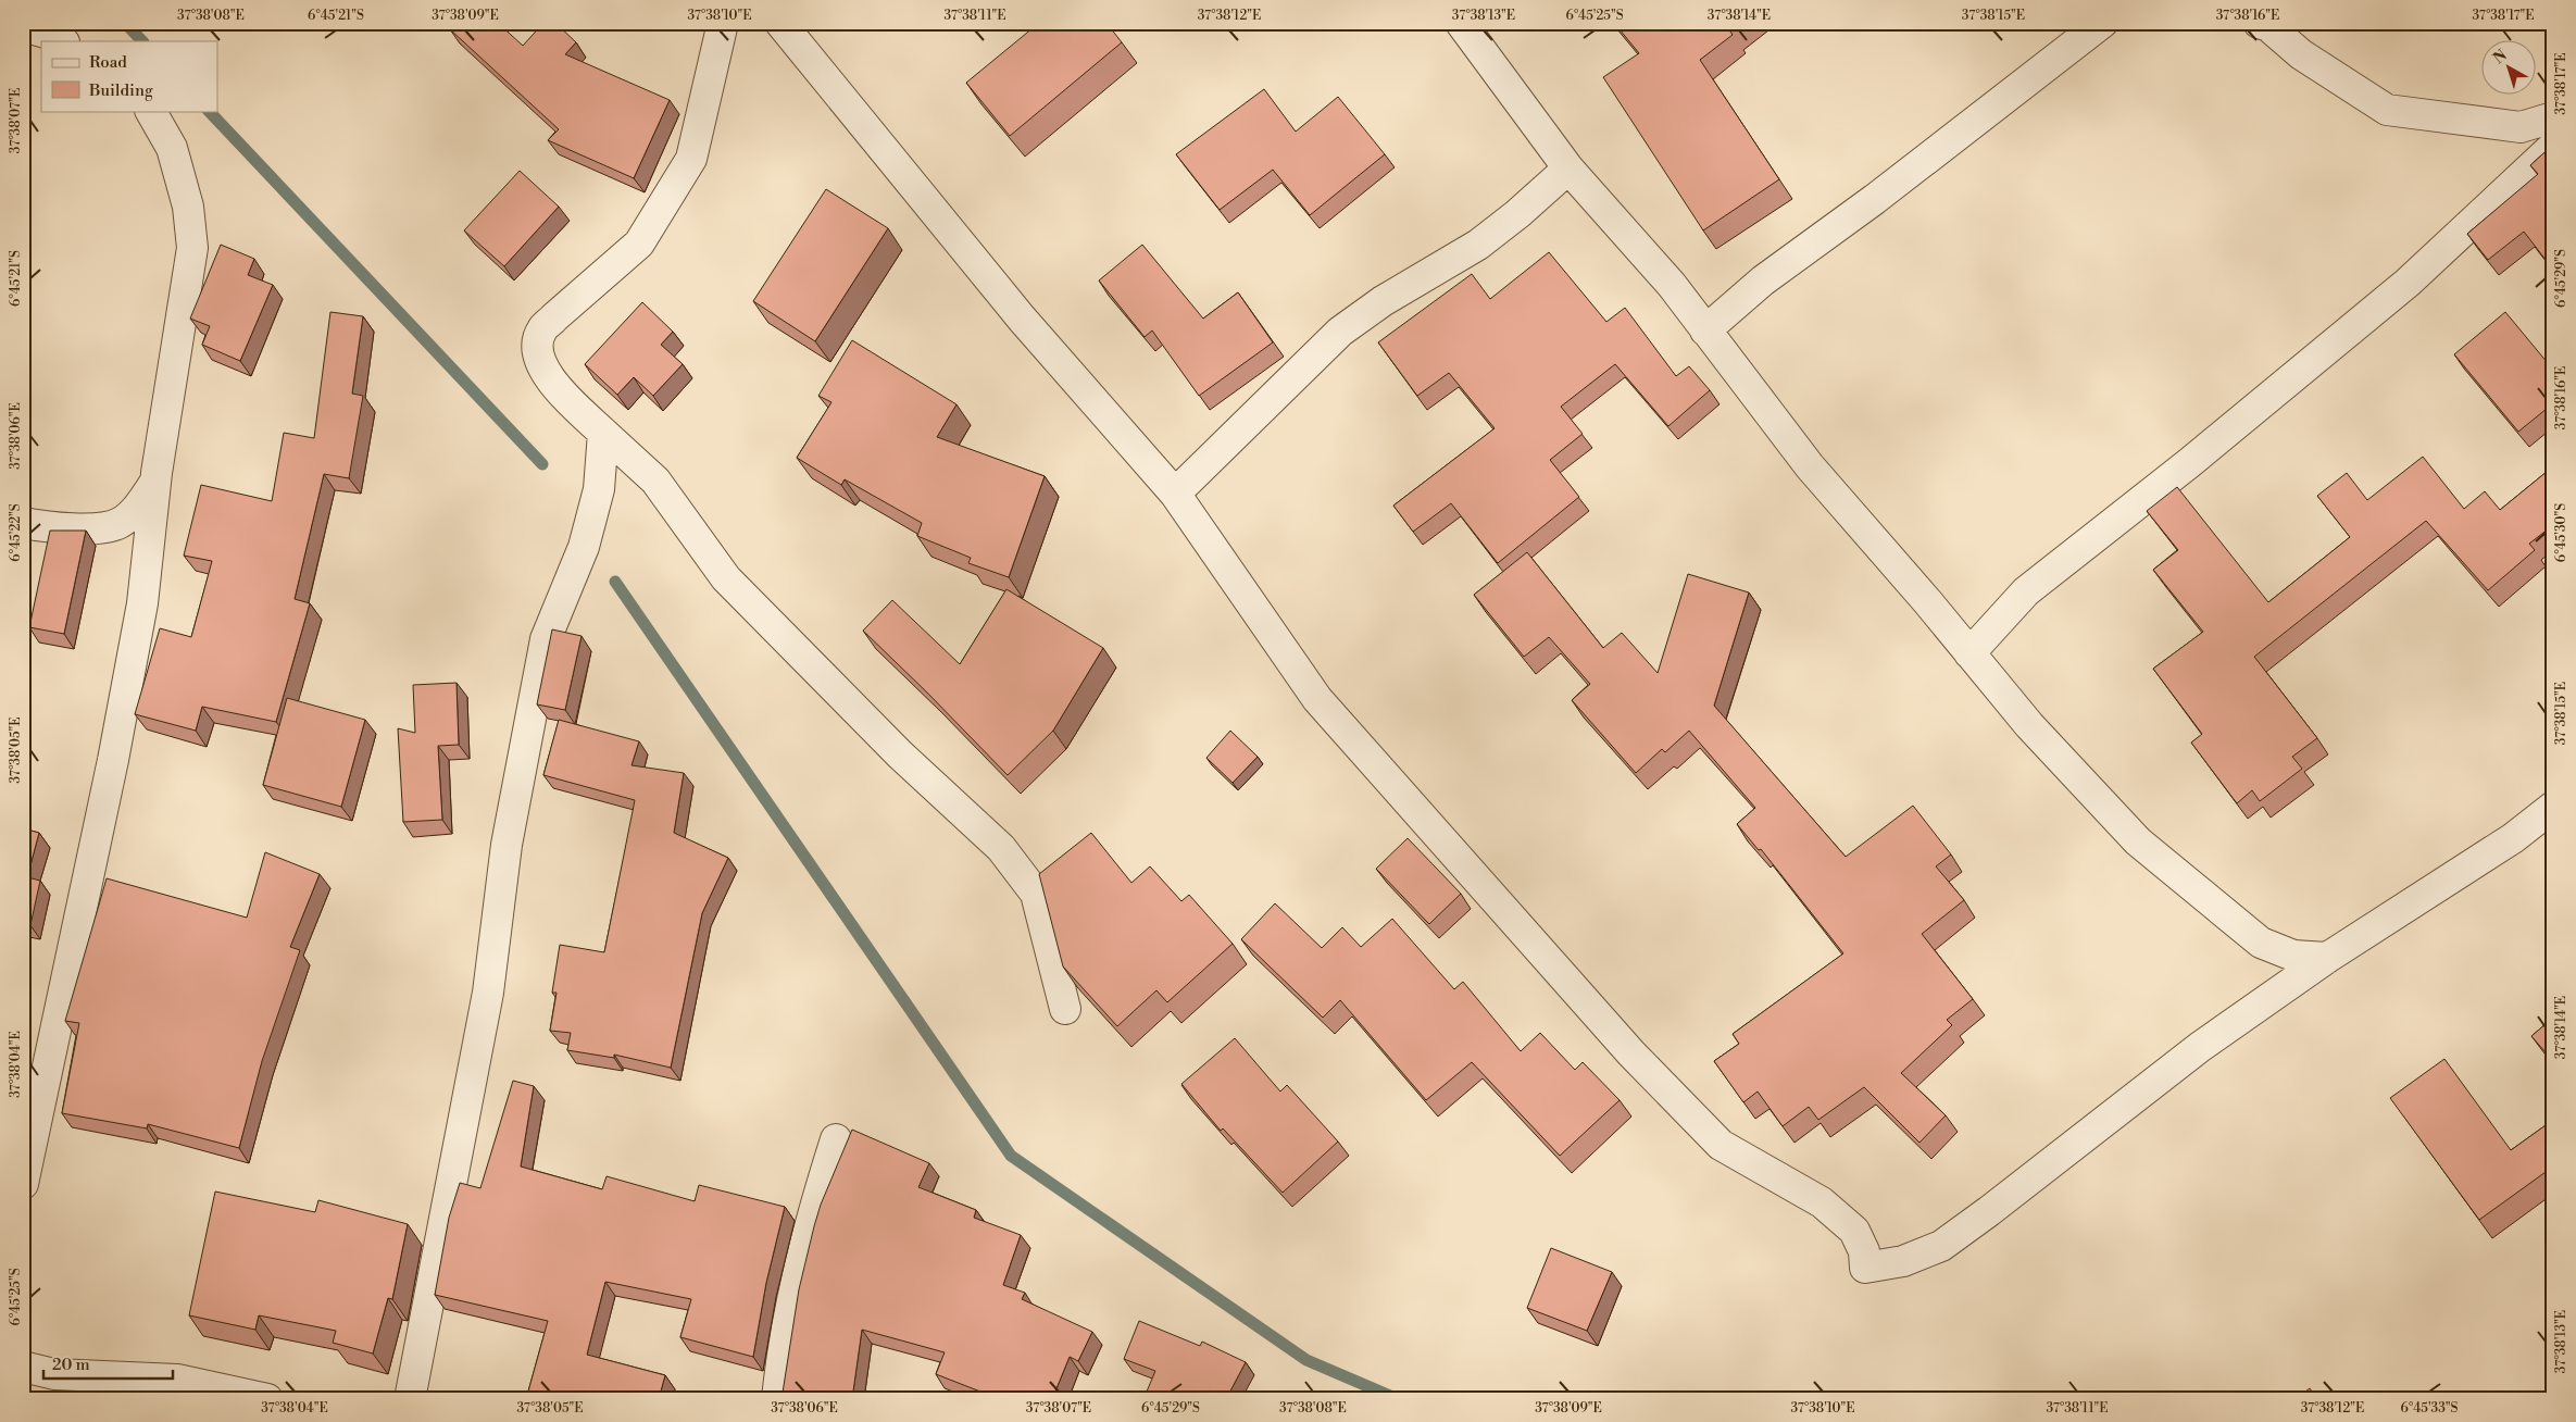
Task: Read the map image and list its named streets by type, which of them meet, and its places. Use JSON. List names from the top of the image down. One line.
{"legend":["Road","Building"],"scale_bar":"20 m","north":"top left","coordinates":["37°38'08\"E","6°45'21\"S","37°38'09\"E","37°38'10\"E","37°38'11\"E","37°38'12\"E","37°38'13\"E","6°45'25\"S","37°38'14\"E","37°38'15\"E","37°38'16\"E","37°38'17\"E","37°38'07\"E","6°45'29\"S","37°38'06\"E","6°45'22\"S","6°45'30\"S","37°38'05\"E","37°38'04\"E","6°45'33\"S"]}
